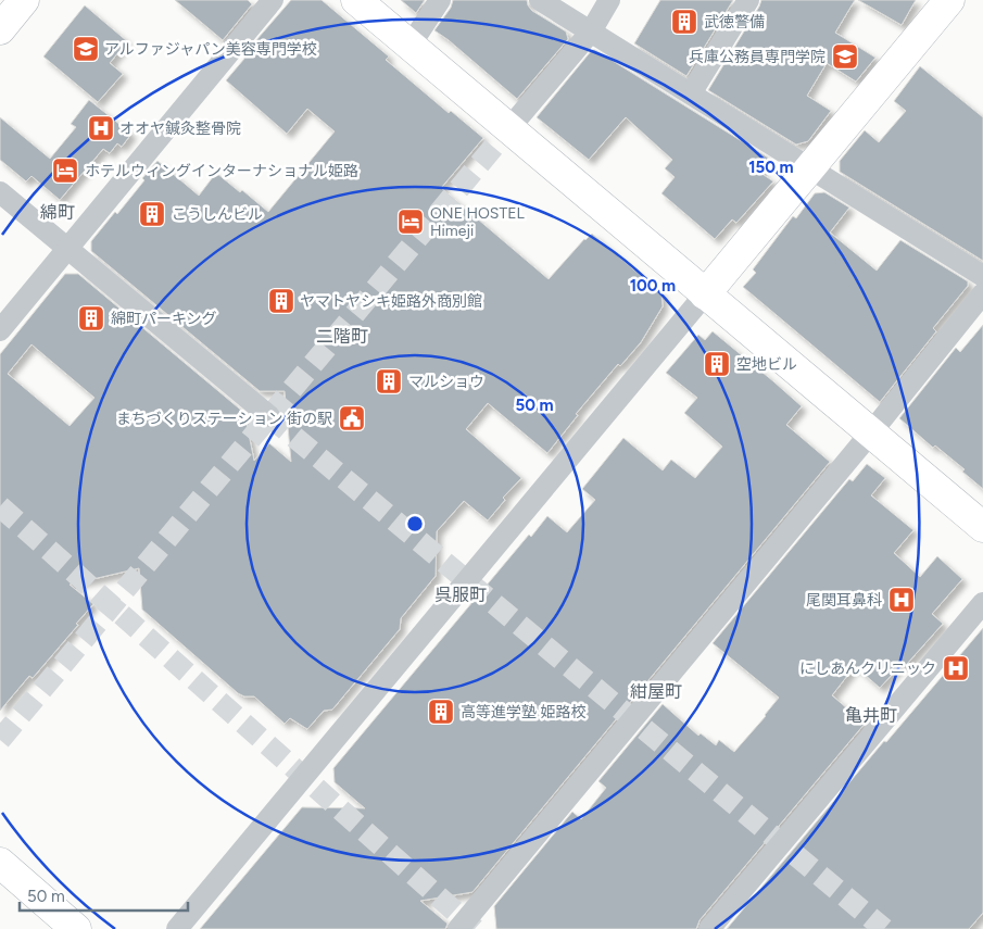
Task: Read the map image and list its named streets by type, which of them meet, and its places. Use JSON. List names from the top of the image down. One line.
{"districts":["綿町","二階町","呉服町","紺屋町","亀井町"],"places":{"building":["武徳警備","こうしんビル","ヤマトヤシキ姫路外商別館","綿町パーキング","空地ビル","マルショウ","高等進学塾 姫路校"],"school or university":["アルファジャパン美容専門学校","兵庫公務員専門学院"],"hospital":["オオヤ鍼灸整骨院","尾関耳鼻科","にしあんクリニック"],"hotel":["ホテルウィングインターナショナル姫路","ONE HOSTEL Himeji"],"public building":["まちづくりステーション 街の駅"]},"scale_bar":"50 m","rings":["150 m","100 m","50 m"]}
